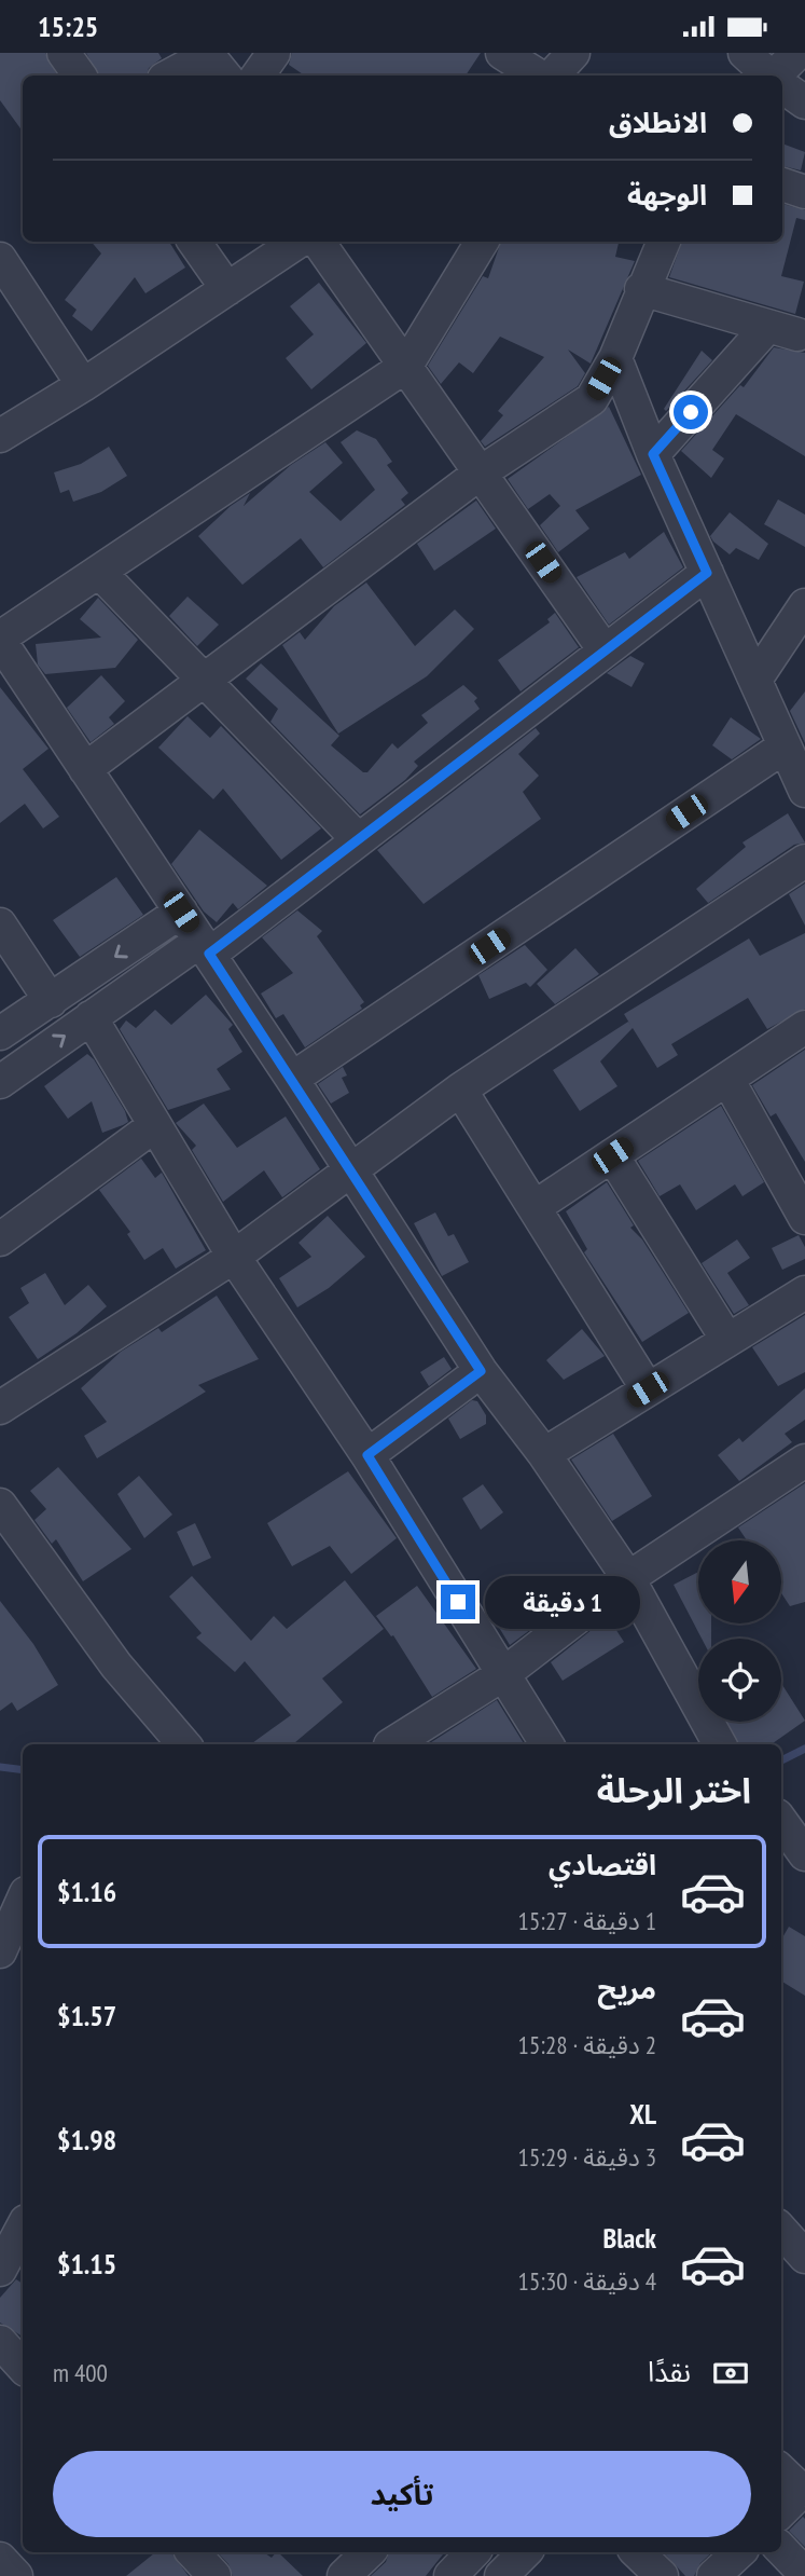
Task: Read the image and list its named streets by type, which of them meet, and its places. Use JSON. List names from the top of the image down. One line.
{"north":"bottom","page":{"status":"15:25","banner":["الانطلاق","الوجهة"],"bubble":"1 دقيقة","heading":"اختر الرحلة","list":[{"name":"اقتصادي","note":"1 دقيقة · 15:27","value":"$1.16"},{"name":"مريح","note":"2 دقيقة · 15:28","value":"$1.57"},{"name":"XL","note":"3 دقيقة · 15:29","value":"$1.98"},{"name":"Black","note":"4 دقيقة · 15:30","value":"$1.15"}],"pay":["نقدًا","400 m"],"buttons":"تأكيد"}}
